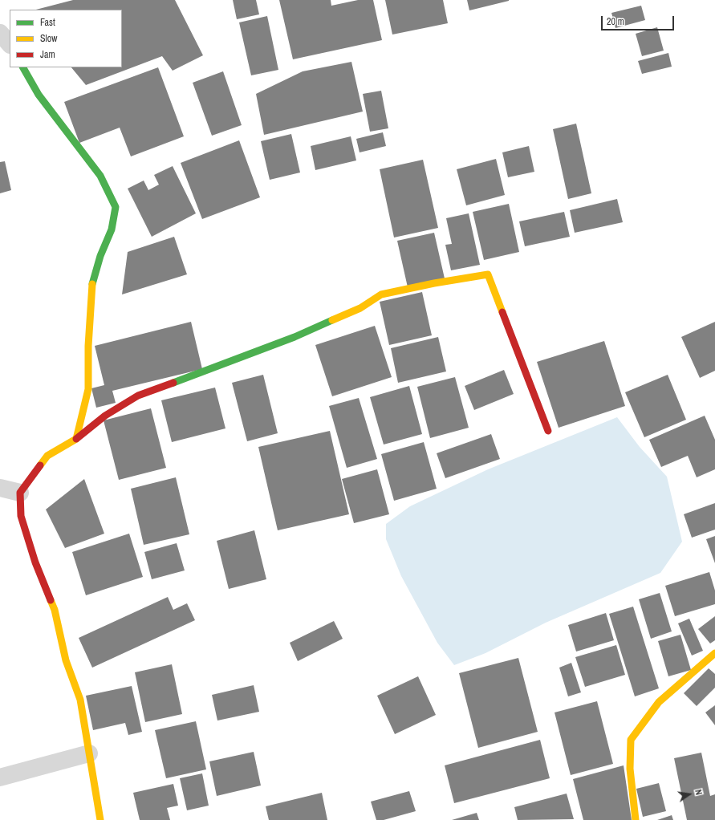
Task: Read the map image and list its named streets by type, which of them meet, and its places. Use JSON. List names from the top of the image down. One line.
{"legend":["Fast","Slow","Jam"],"scale_bar":"20 m","north":"right"}
